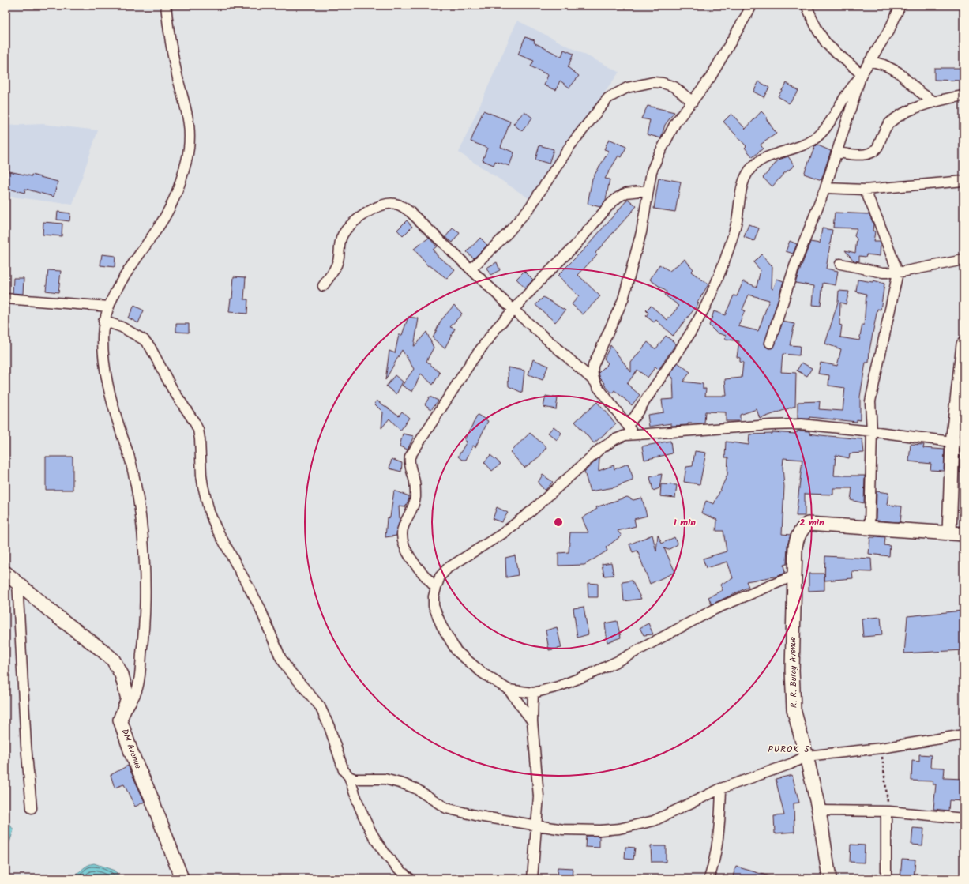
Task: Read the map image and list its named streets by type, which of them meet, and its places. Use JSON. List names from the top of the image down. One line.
{"streets":{"street":["R. R. Buray Avenue","DM Avenue"]},"districts":["PUROK 5"],"rings":["1 min","2 min"]}
